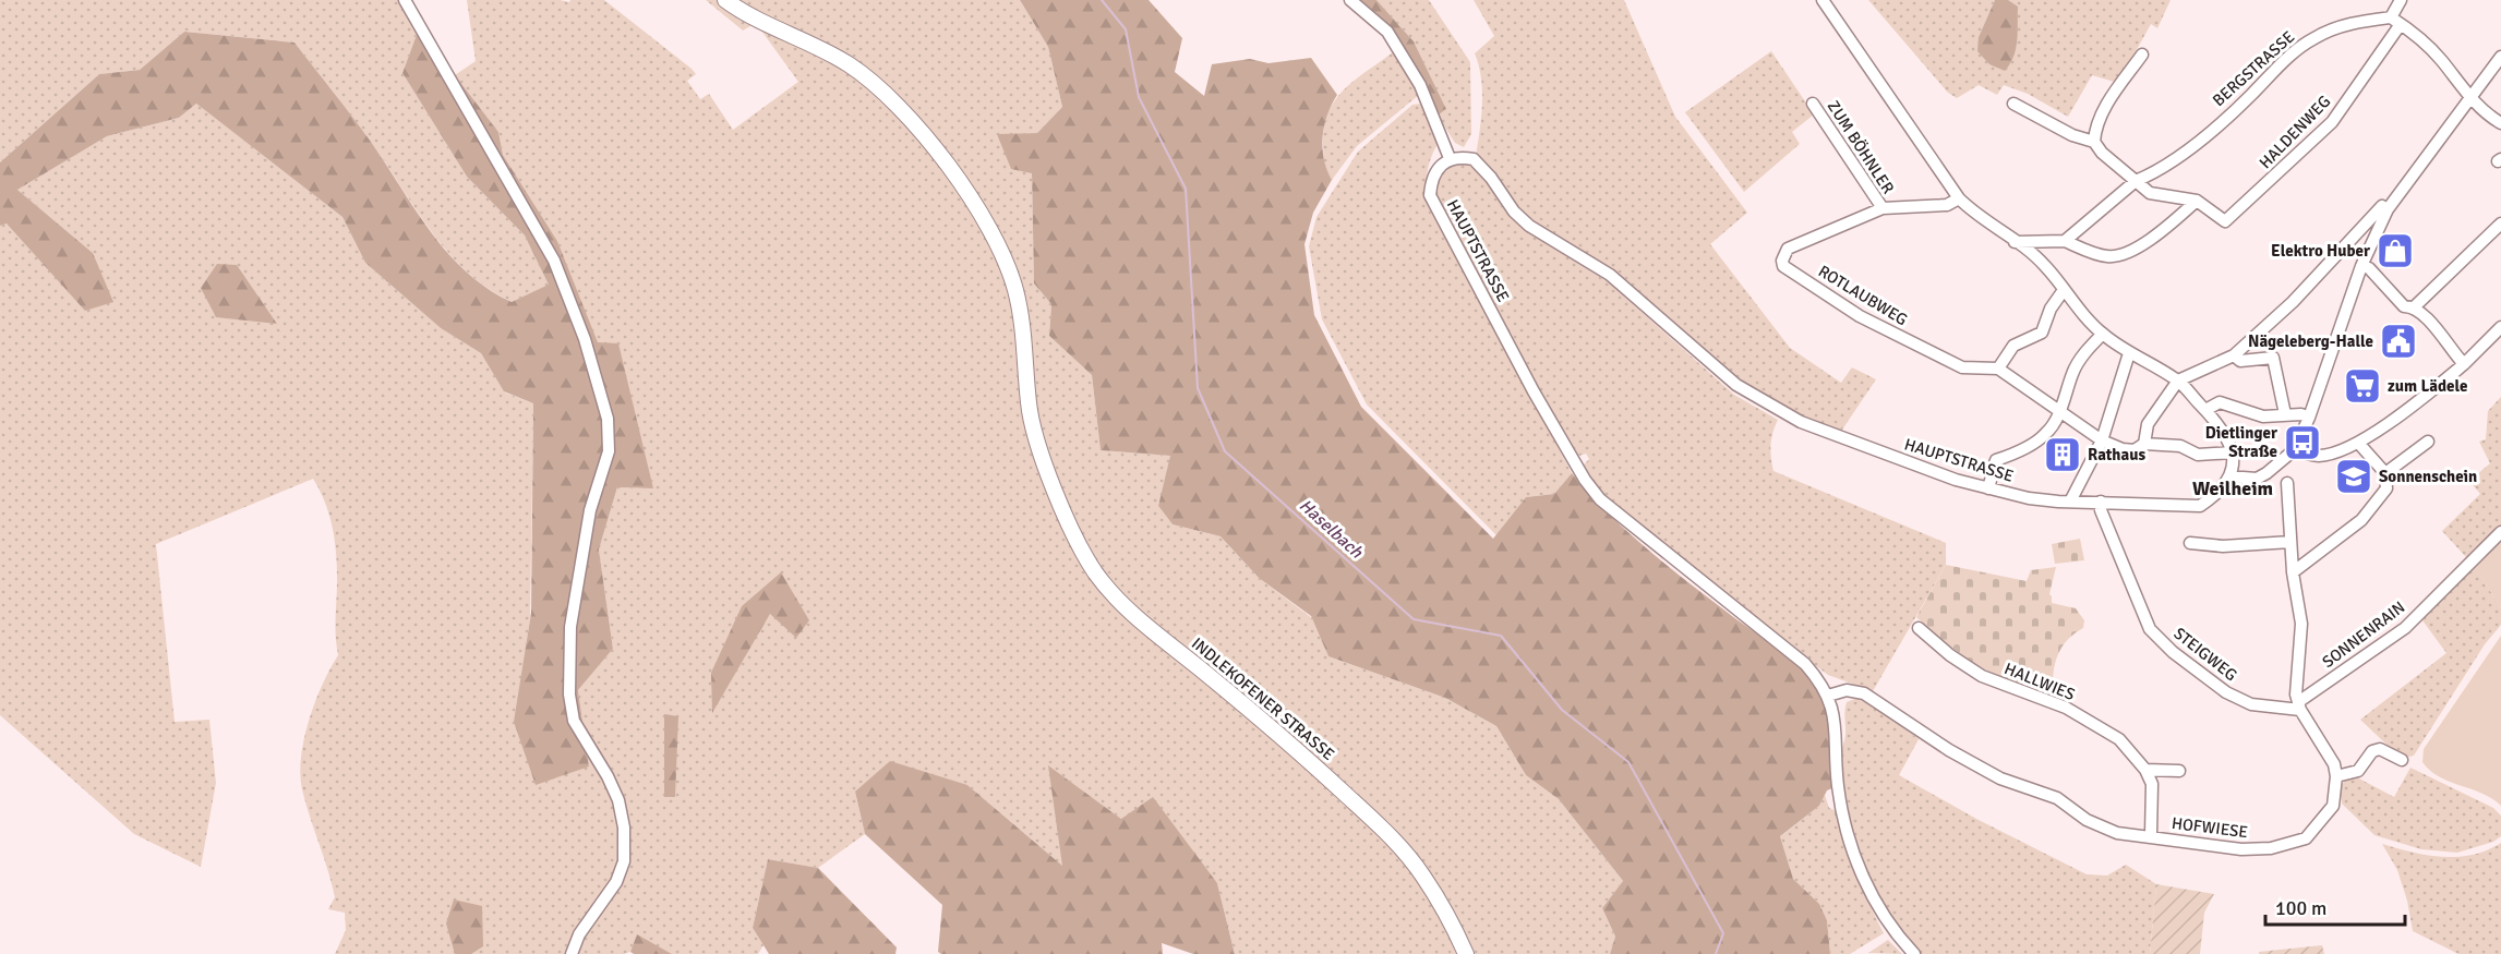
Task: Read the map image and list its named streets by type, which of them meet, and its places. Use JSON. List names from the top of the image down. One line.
{"streets":{"main road":["INDLEKOFENER STRASSE"],"street":["BERGSTRASSE","HALDENWEG","ZUM BÖHNLER","HAUPTSTRASSE","ROTLAUBWEG","SONNENRAIN","STEIGWEG","HALLWIES","HOFWIESE"]},"crossings":[["BERGSTRASSE","HALDENWEG"],["ZUM BÖHNLER","ROTLAUBWEG"],["HAUPTSTRASSE","STEIGWEG"],["HAUPTSTRASSE","HOFWIESE"],["SONNENRAIN","STEIGWEG"],["SONNENRAIN","HOFWIESE"],["STEIGWEG","HOFWIESE"]],"districts":["Weilheim"],"water":["Haselbach"],"places":{"shop":["Elektro Huber"],"public building":["Nägeleberg-Halle"],"supermarket":["zum Lädele"],"bus stop":["Dietlinger Straße"],"building":["Rathaus"],"school or university":["Sonnenschein"]},"scale_bar":"100 m"}
